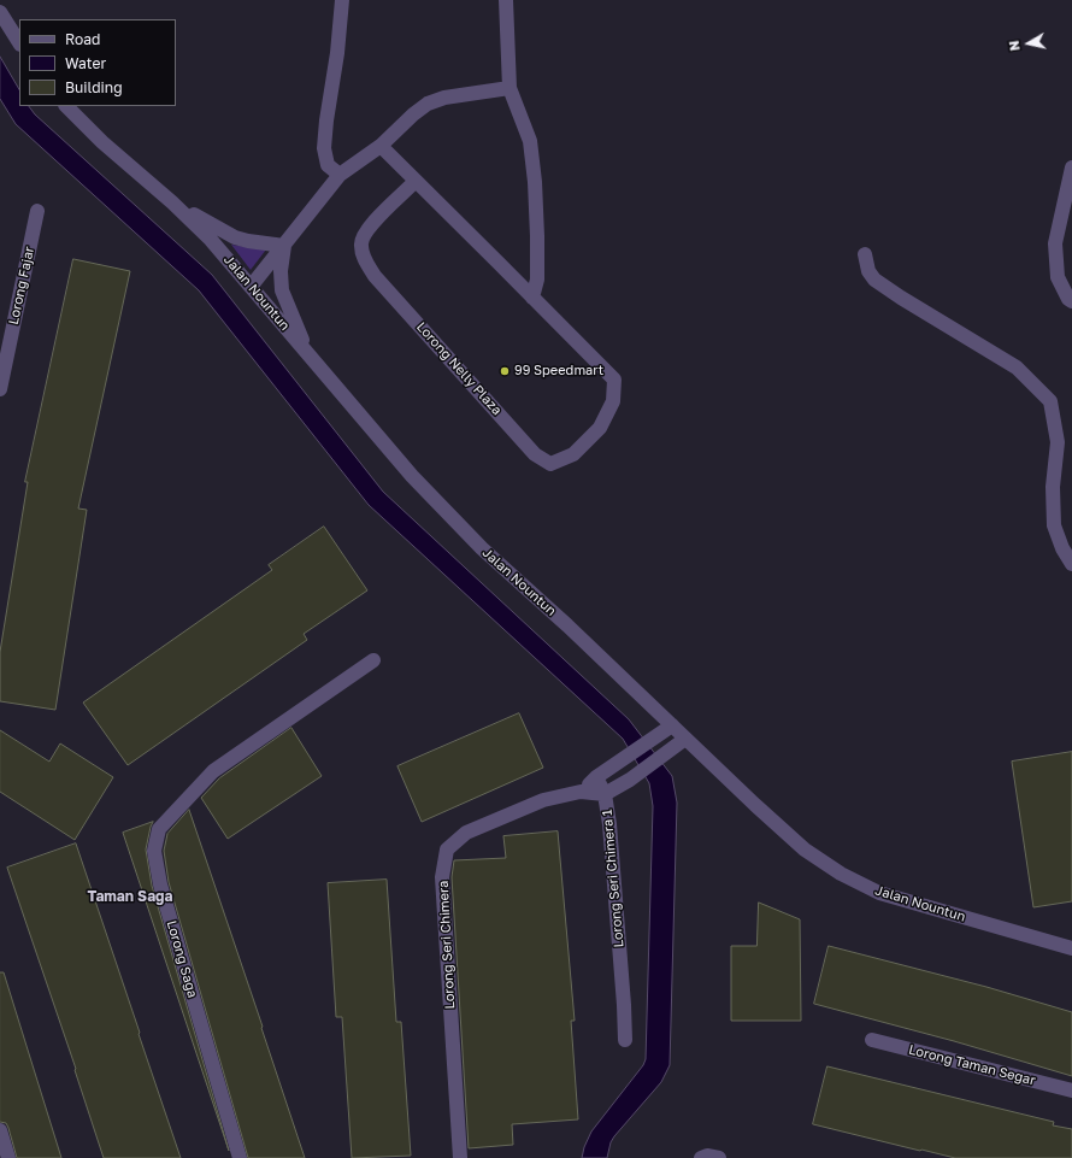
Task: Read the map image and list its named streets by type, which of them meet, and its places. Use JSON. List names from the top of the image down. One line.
{"streets":{"street":["Lorong Fajar","Jalan Nountun","Lorong Nelly Plaza","Lorong Seri Chimera 1","Lorong Seri Chimera","Lorong Saga","Lorong Taman Segar"]},"districts":["Taman Saga"],"places":["99 Speedmart"],"legend":["Road","Water","Building"],"north":"left"}
